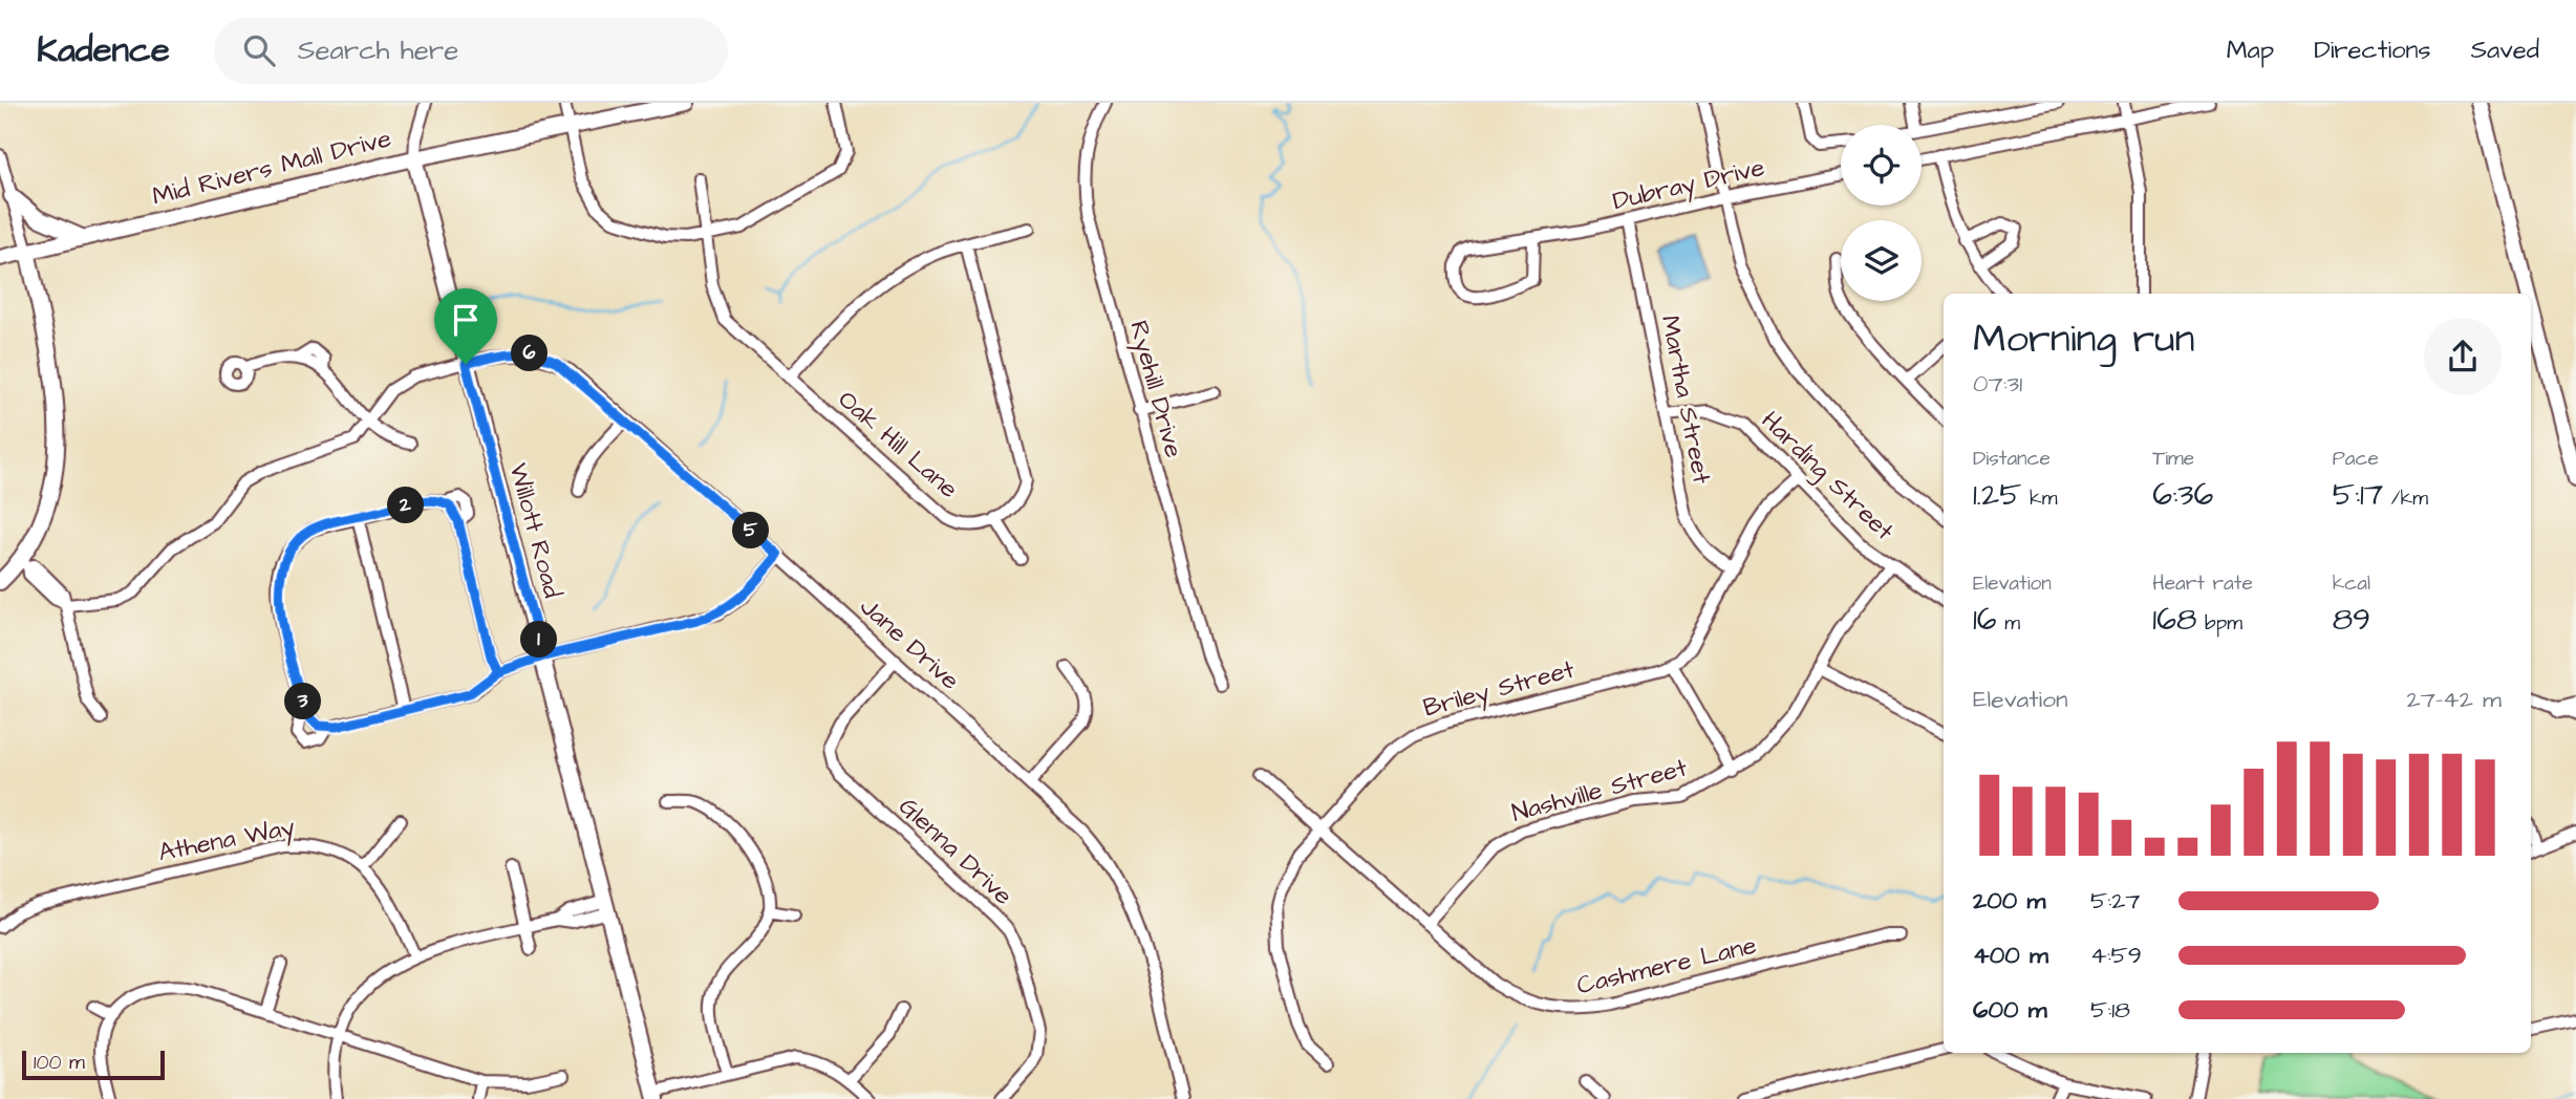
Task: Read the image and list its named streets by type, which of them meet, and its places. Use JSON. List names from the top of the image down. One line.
{"streets":{"main road":["Mid Rivers Mall Drive","Willott Road"],"street":["Dubray Drive","Ryehill Drive","Martha Street","Oak Hill Lane","Harding Street","Jane Drive","Briley Street","Nashville Street","Athena Way","Glenna Drive","Cashmere Lane"]},"crossings":[["Mid Rivers Mall Drive","Willott Road"],["Dubray Drive","Martha Street"],["Martha Street","Harding Street"],["Harding Street","Nashville Street"],["Willott Road","Jane Drive"],["Jane Drive","Glenna Drive"],["Briley Street","Cashmere Lane"],["Nashville Street","Cashmere Lane"]],"scale_bar":"100 m","page":{"header":"Kadence","search":"Search here","nav":["Map","Directions","Saved"],"heading":["Morning run","07:31"],"pins":["6","2","5","1","3"],"stats":[["Distance","1.25 km"],["Time","6:36"],["Pace","5:17 /km"],["Elevation","16 m"],["Heart rate","168 bpm"],["kcal","89"]],"chart":["Elevation","27–42 m"],"list":[{"name":"200 m","note":"5:27"},{"name":"400 m","note":"4:59"},{"name":"600 m","note":"5:18"}],"scale":"100 m"}}
